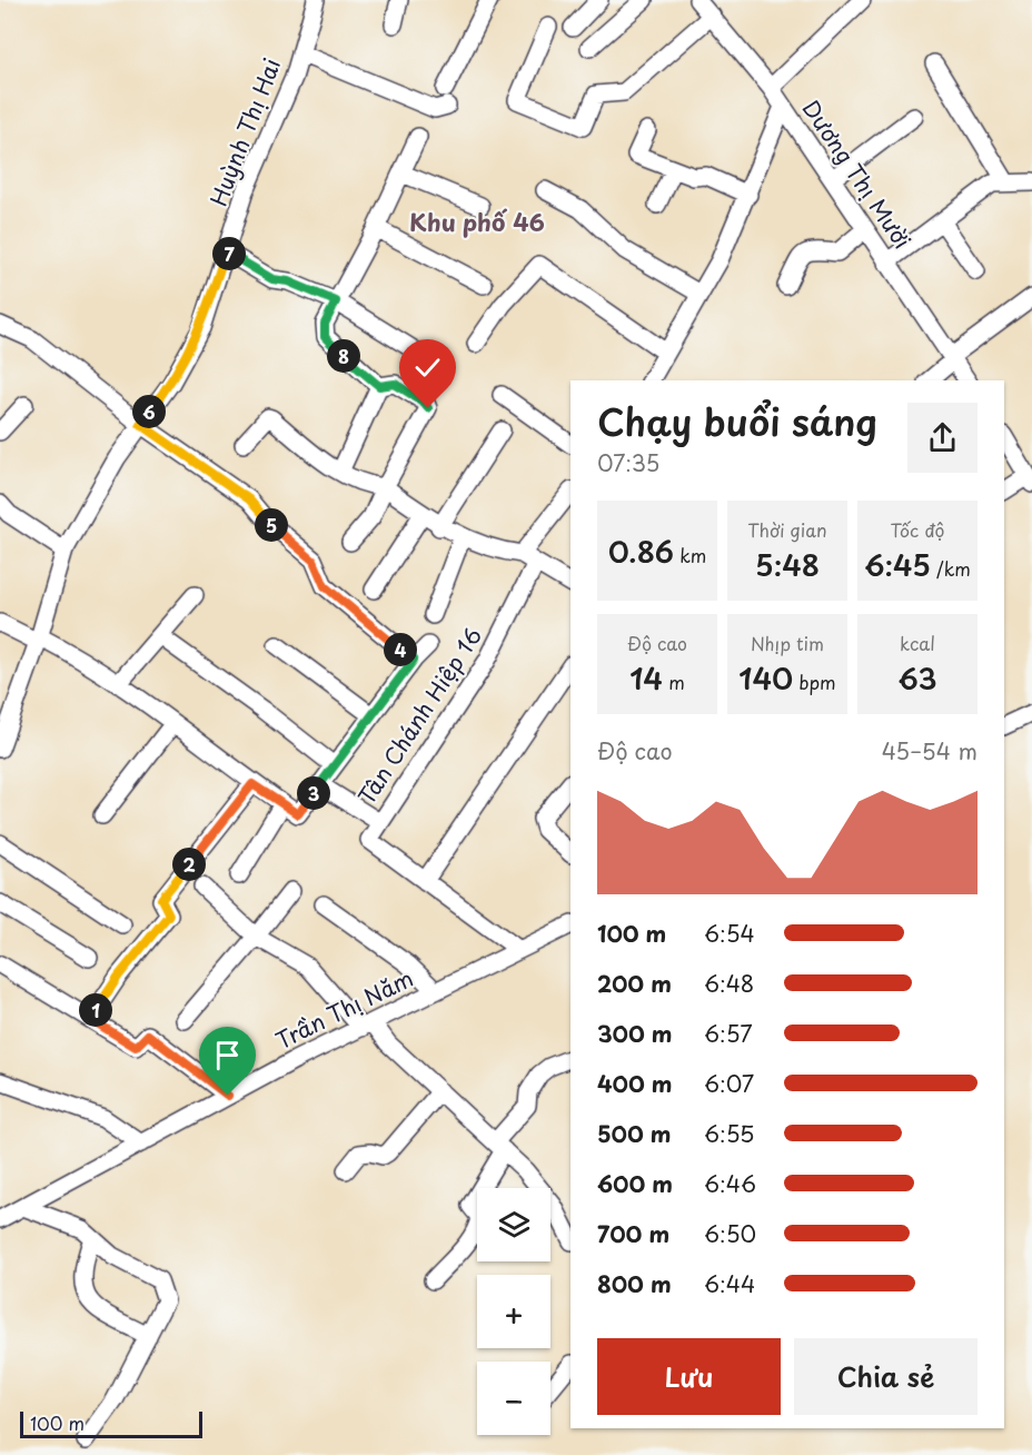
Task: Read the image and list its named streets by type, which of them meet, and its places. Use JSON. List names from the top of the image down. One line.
{"streets":{"street":["Huỳnh Thị Hai","Dương Thị Mười","Tân Chánh Hiệp 16","Trần Thị Năm"]},"districts":["Khu phố 46"],"scale_bar":"100 m","page":{"pins":["7","8","6","5","4","3","2","1"],"heading":["Chạy buổi sáng","07:35"],"stats":[["0.86 km"],["Thời gian","5:48"],["Tốc độ","6:45 /km"],["Độ cao","14 m"],["Nhịp tim","140 bpm"],["kcal","63"]],"chart":["Độ cao","45–54 m"],"list":[{"name":"100 m","note":"6:54"},{"name":"200 m","note":"6:48"},{"name":"300 m","note":"6:57"},{"name":"400 m","note":"6:07"},{"name":"500 m","note":"6:55"},{"name":"600 m","note":"6:46"},{"name":"700 m","note":"6:50"},{"name":"800 m","note":"6:44"}],"map_buttons":["+","−"],"buttons":["Lưu","Chia sẻ"],"scale":"100 m"}}
